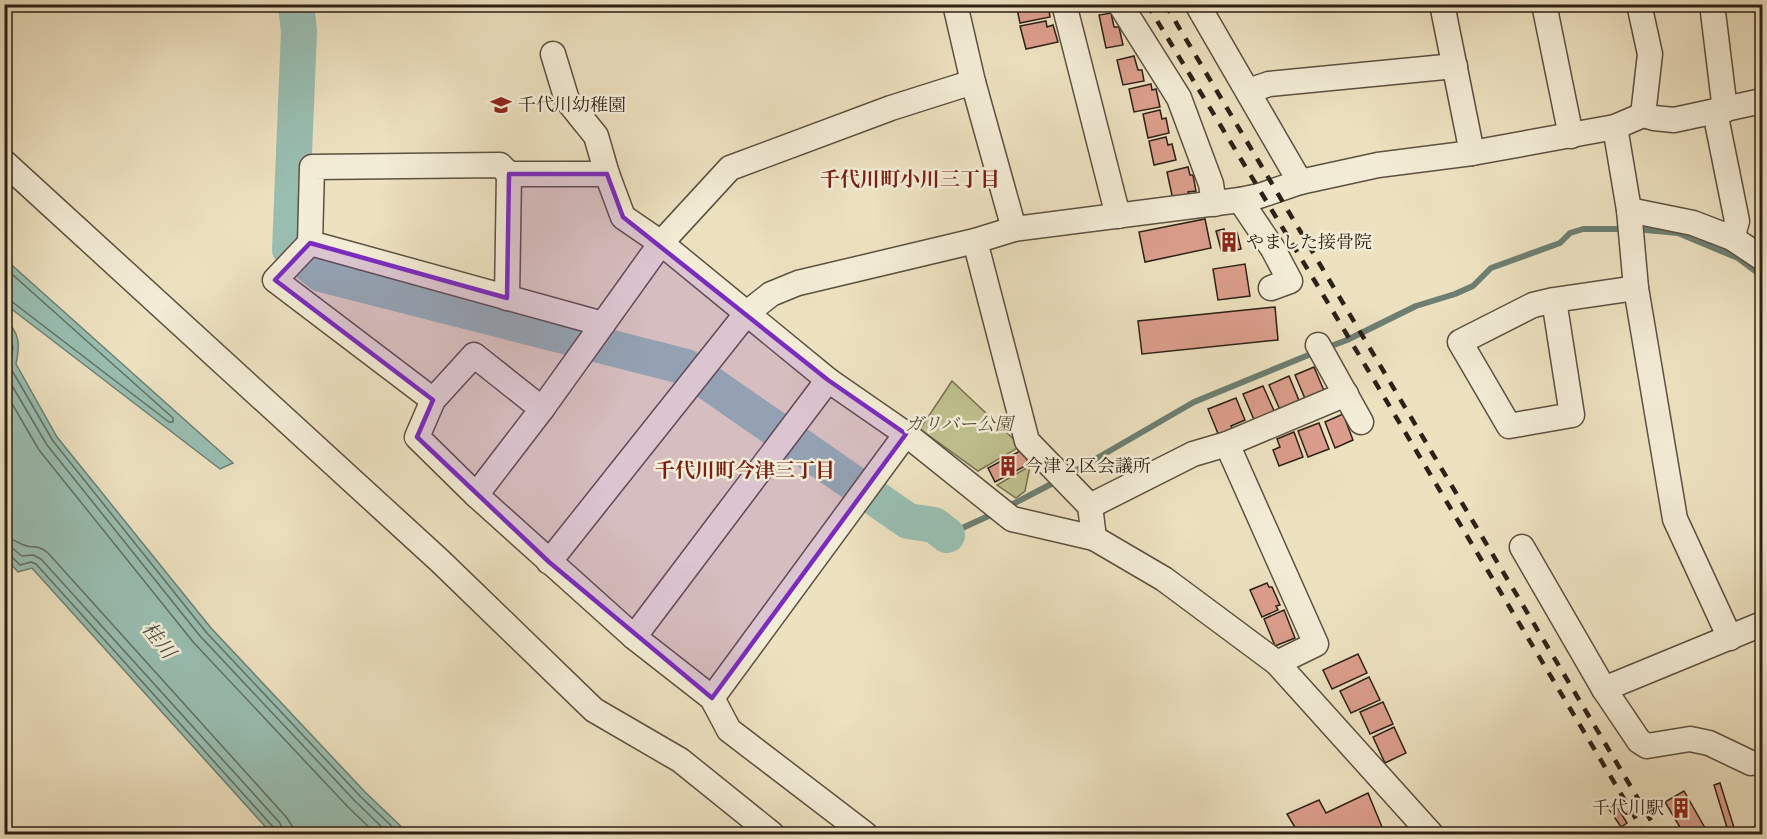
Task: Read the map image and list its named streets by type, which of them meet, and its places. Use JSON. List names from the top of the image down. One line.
{"districts":["千代川町小川三丁目","千代川町今津三丁目"],"water":["桂川"],"parks":["ガリバー公園"],"places":{"school or university":["千代川幼稚園"],"building":["やました接骨院","今津２区会議所","千代川駅"]}}
